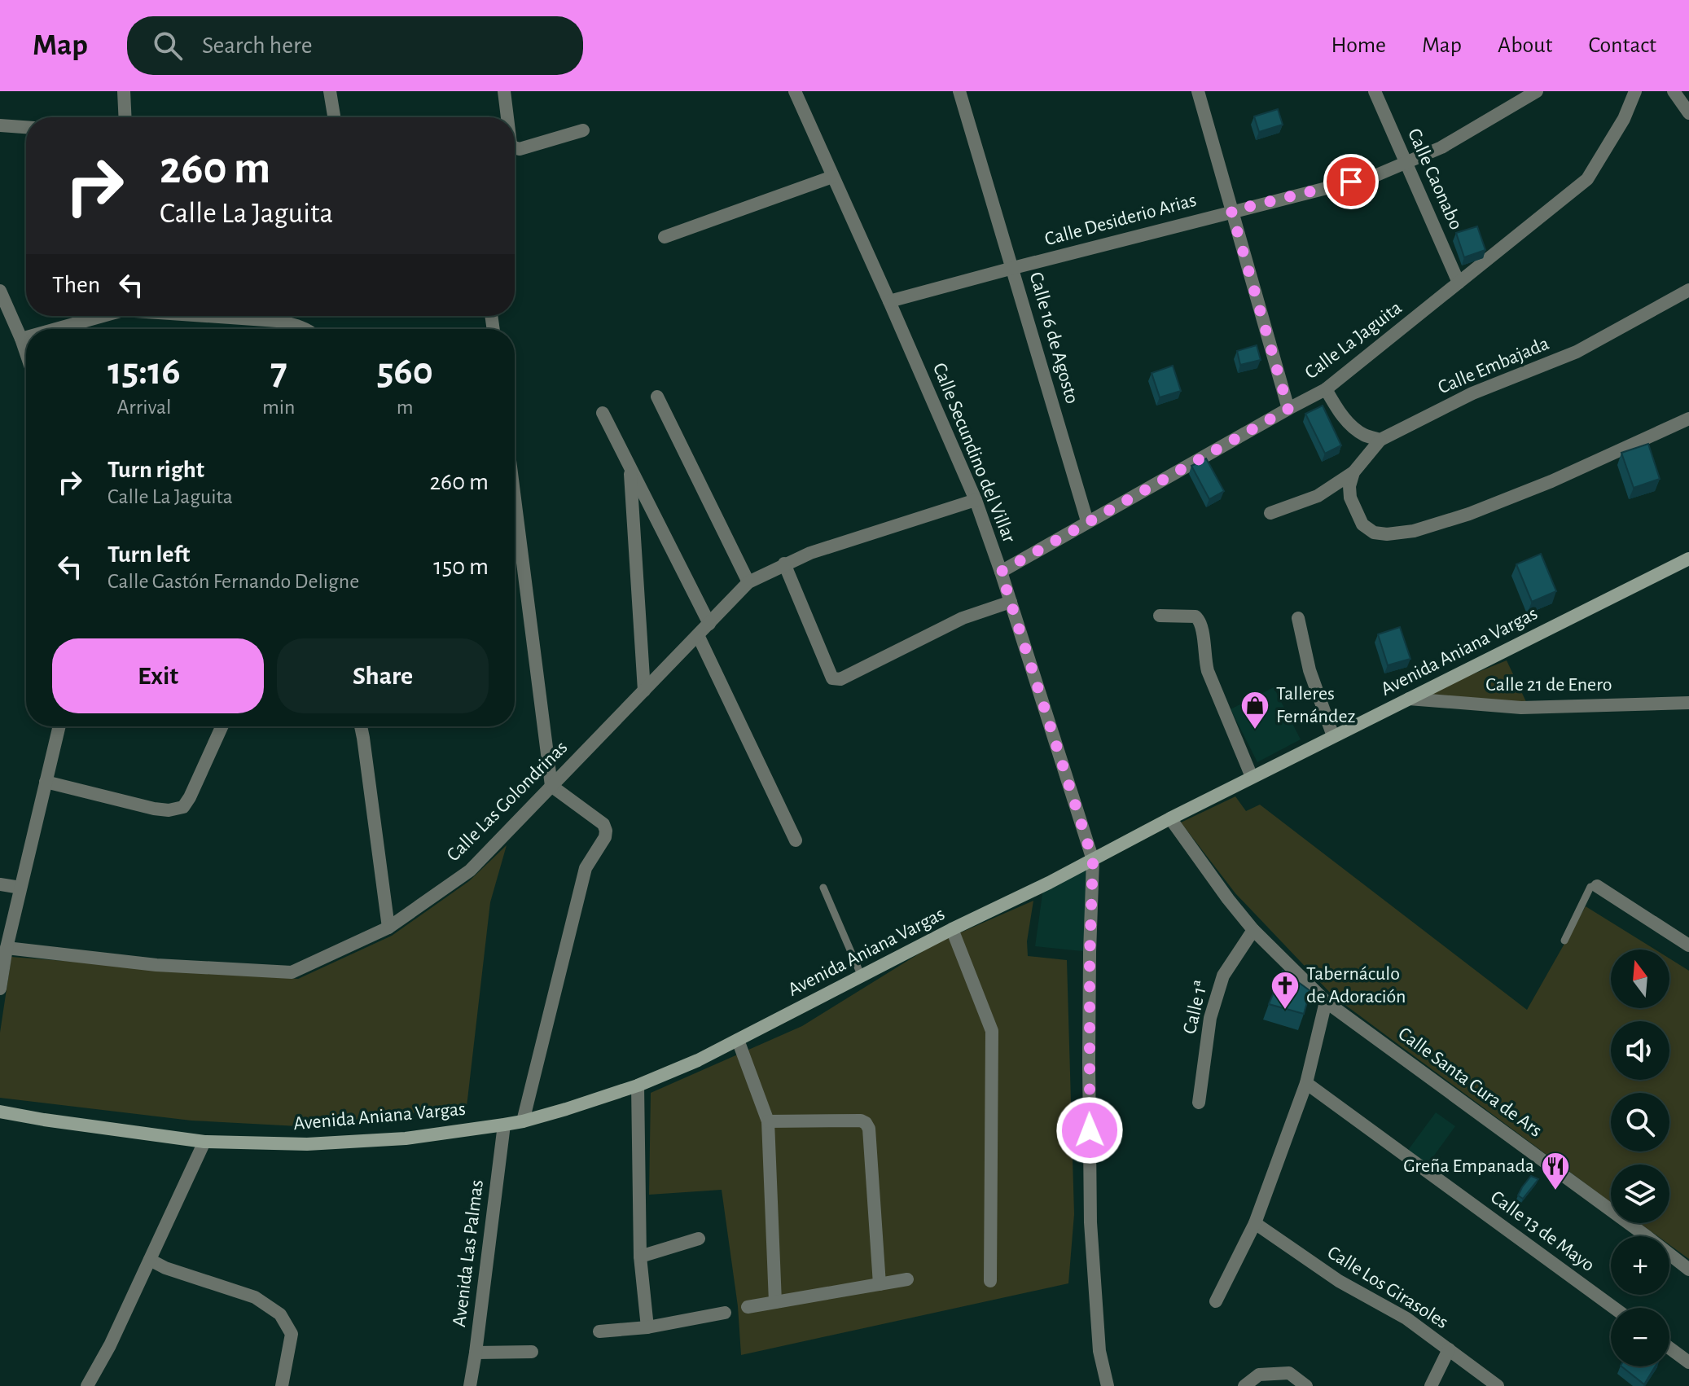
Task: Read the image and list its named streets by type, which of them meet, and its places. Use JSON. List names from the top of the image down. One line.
{"streets":{"main road":["Avenida Aniana Vargas"],"street":["Calle Caonabo","Calle Desiderio Arias","Calle 16 de Agosto","Calle La Jaguita","Calle Embajada","Calle Secundino del Villar","Calle 21 de Enero","Calle Las Golondrinas","Calle 1ª","Calle Santa Cura de Ars","Calle 13 de Mayo","Avenida Las Palmas","Calle Los Girasoles"]},"crossings":[["Calle Caonabo","Calle Desiderio Arias"],["Calle Caonabo","Calle La Jaguita"],["Calle Desiderio Arias","Calle 16 de Agosto"],["Calle Desiderio Arias","Calle Secundino del Villar"],["Calle 16 de Agosto","Calle La Jaguita"],["Calle La Jaguita","Calle Secundino del Villar"],["Calle Secundino del Villar","Avenida Aniana Vargas"],["Calle Secundino del Villar","Calle Las Golondrinas"],["Avenida Aniana Vargas","Calle 21 de Enero"],["Avenida Aniana Vargas","Calle Santa Cura de Ars"],["Avenida Aniana Vargas","Avenida Las Palmas"],["Calle 1ª","Calle Santa Cura de Ars"]],"places":{"shop":["Talleres Fernández"],"church":["Tabernáculo de Adoración"],"restaurant":["Greña Empanada"]},"north":"top","page":{"header":"Map","search":"Search here","nav":["Home","Map","About","Contact"],"turn":["260 m","Calle La Jaguita"],"then":"Then","eta":["15:16","Arrival","7","min","560","m"],"list":[{"name":"Turn right","note":"Calle La Jaguita","value":"260 m"},{"name":"Turn left","note":"Calle Gastón Fernando Deligne","value":"150 m"}],"buttons":["Exit","Share"],"map_buttons":["+","−"]}}
